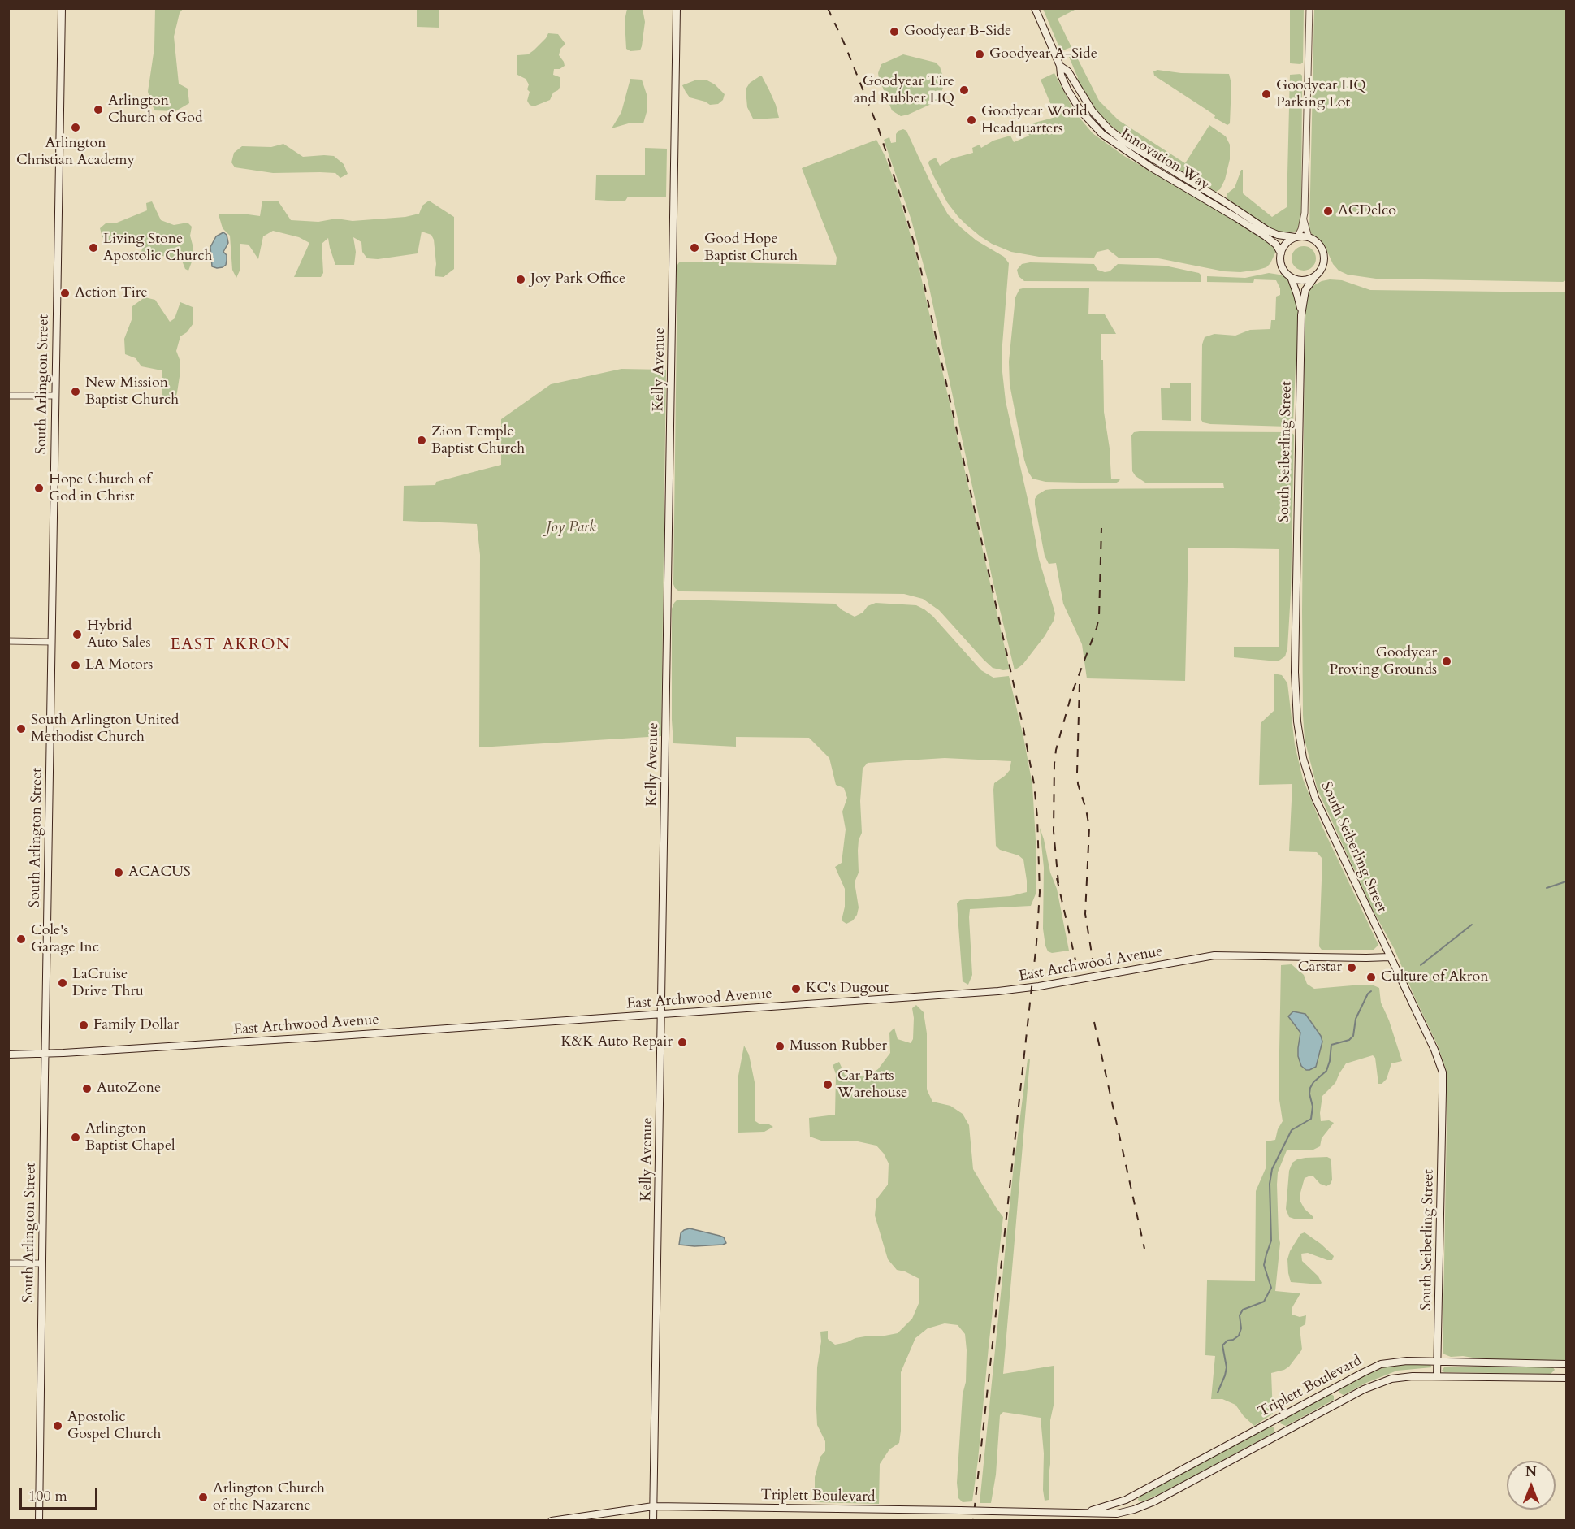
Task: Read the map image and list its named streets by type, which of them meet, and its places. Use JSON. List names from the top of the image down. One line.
{"streets":{"main road":["Innovation Way","Kelly Avenue","South Arlington Street","South Seiberling Street","East Archwood Avenue","Triplett Boulevard"]},"crossings":[["Innovation Way","South Seiberling Street"],["Kelly Avenue","East Archwood Avenue"],["Kelly Avenue","Triplett Boulevard"],["South Arlington Street","East Archwood Avenue"],["South Seiberling Street","East Archwood Avenue"],["South Seiberling Street","Triplett Boulevard"]],"districts":["EAST AKRON"],"parks":["Joy Park"],"places":["Goodyear B-Side","Goodyear A-Side","Goodyear Tire and Rubber HQ","Goodyear HQ Parking Lot","Arlington Church of God","Goodyear World Headquarters","Arlington Christian Academy","ACDelco","Living Stone Apostolic Church","Good Hope Baptist Church","Joy Park Office","Action Tire","New Mission Baptist Church","Zion Temple Baptist Church","Hope Church of God in Christ","Hybrid Auto Sales","Goodyear Proving Grounds","LA Motors","South Arlington United Methodist Church","ACACUS","Cole's Garage Inc","Carstar","Culture of Akron","LaCruise Drive Thru","KC's Dugout","Family Dollar","K&K Auto Repair","Musson Rubber","Car Parts Warehouse","AutoZone","Arlington Baptist Chapel","Apostolic Gospel Church","Arlington Church of the Nazarene"],"scale_bar":"100 m","north":"top"}
